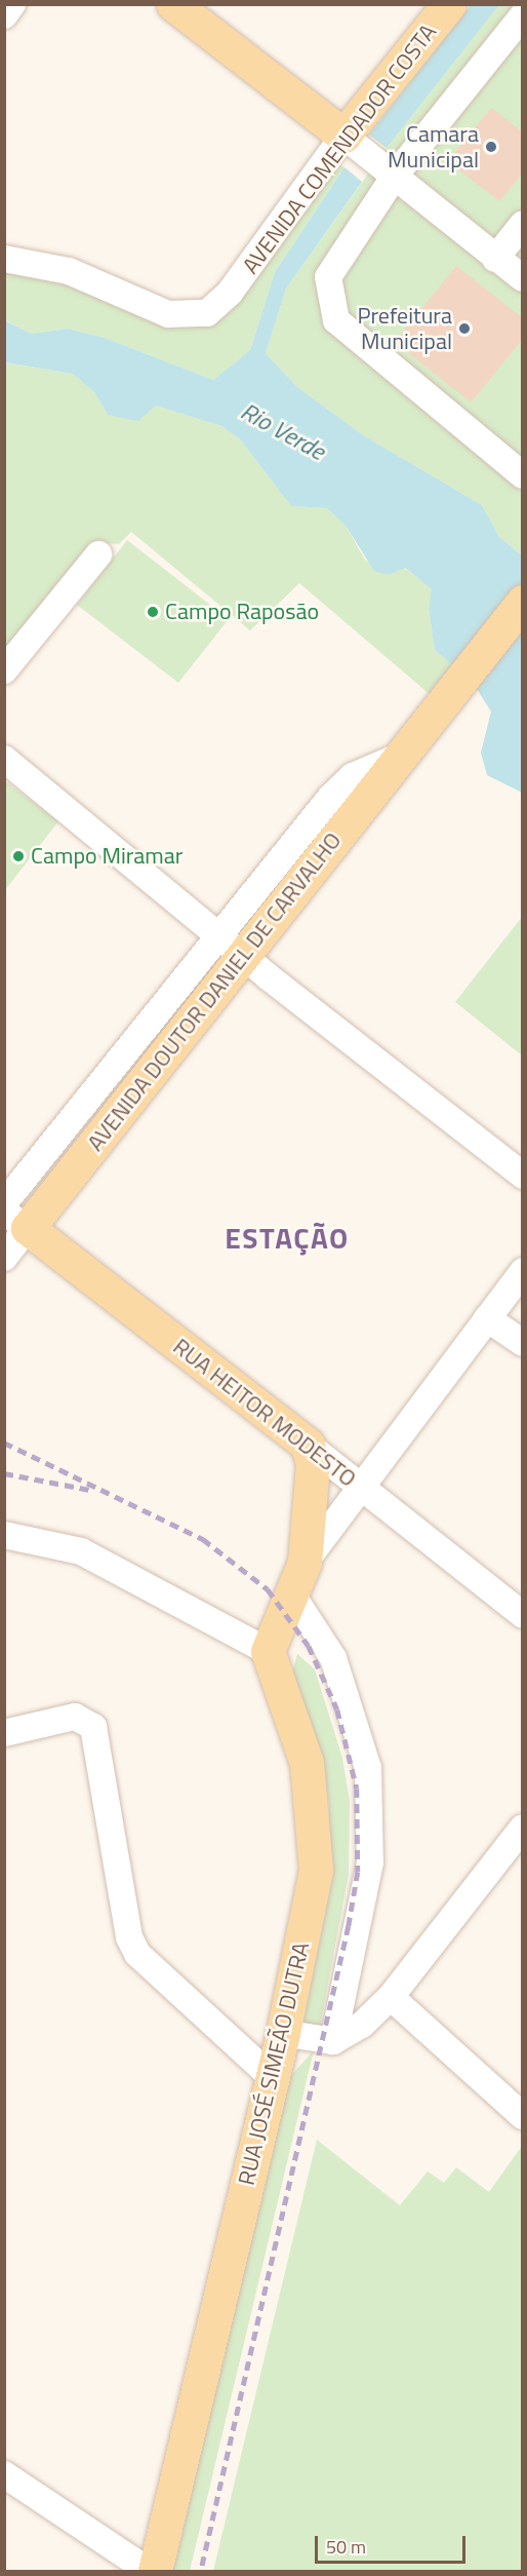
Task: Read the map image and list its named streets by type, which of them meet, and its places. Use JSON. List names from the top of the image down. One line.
{"streets":{"main road":["AVENIDA COMENDADOR COSTA","AVENIDA DOUTOR DANIEL DE CARVALHO","RUA HEITOR MODESTO","RUA JOSÉ SIMEÃO DUTRA"]},"crossings":[["AVENIDA DOUTOR DANIEL DE CARVALHO","RUA HEITOR MODESTO"]],"districts":["ESTAÇÃO"],"water":["Rio Verde"],"places":["Camara Municipal","Prefeitura Municipal","Campo Raposão","Campo Miramar"],"scale_bar":"50 m"}
